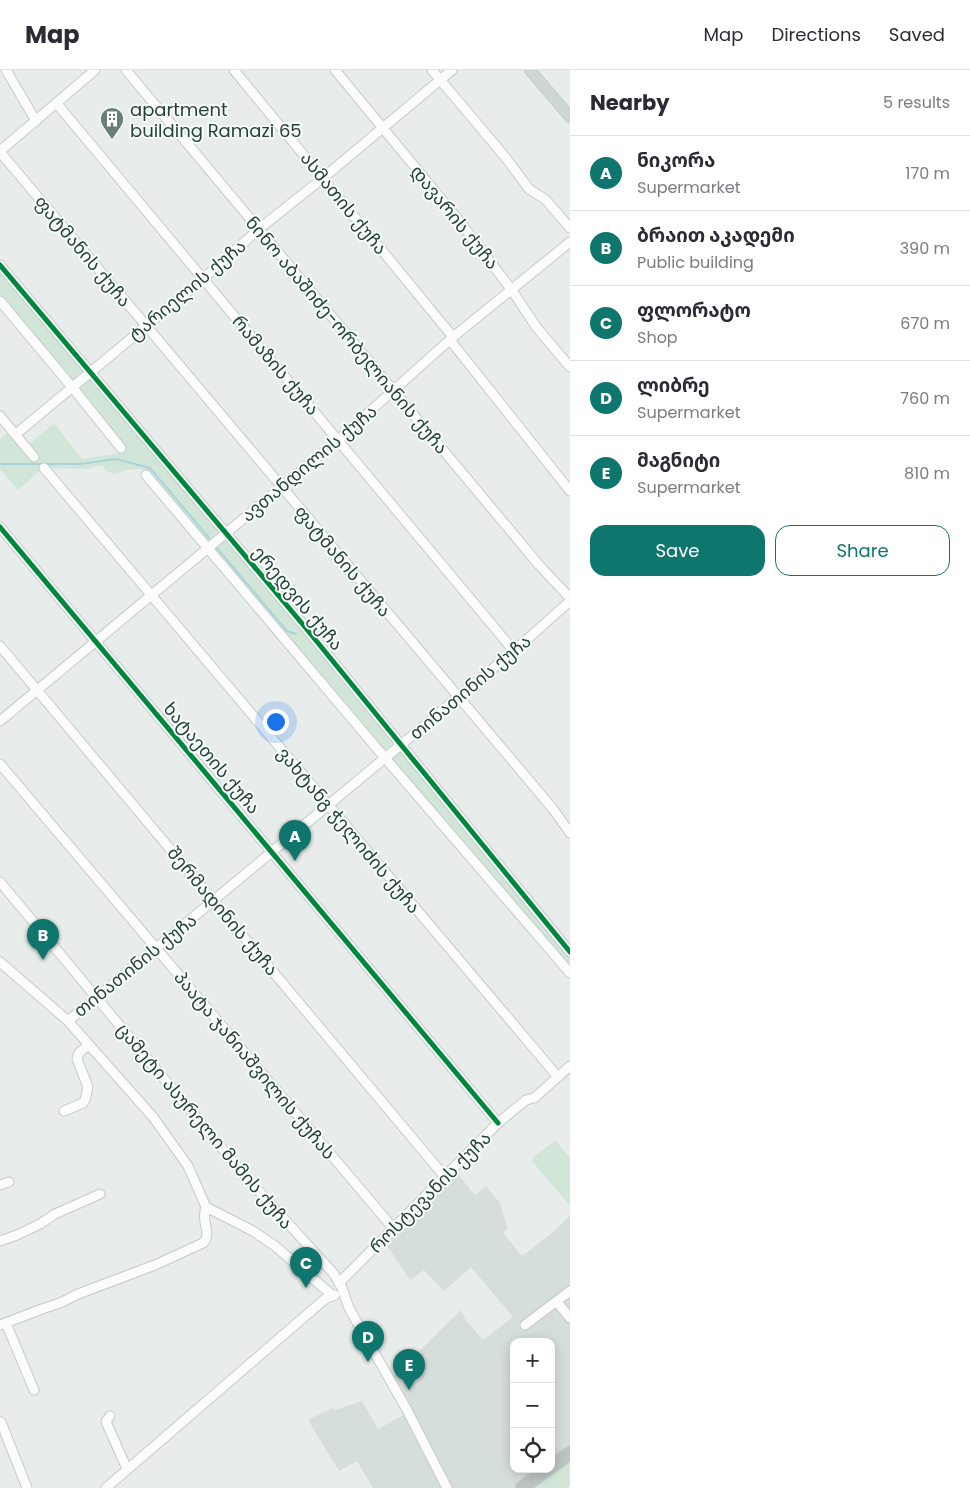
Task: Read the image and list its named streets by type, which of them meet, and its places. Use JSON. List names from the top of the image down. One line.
{"streets":{"street":["ასმათის ქუჩა","დავარის ქუჩა","ფატმანის ქუჩა","ტარიელის ქუჩა","ნინო აბაშიძე-ორბელიანის ქუჩა","რამაზის ქუჩა","ავთანდილის ქუჩა","ერედვის ქუჩა","თინათინის ქუჩა","ხატაეთის ქუჩა","ვახტანგ ჭელიძის ქუჩა","შერმადინის ქუჩა","პაატა ჯანიაშვილის ქუჩას","ცამეტი ასურელი მამის ქუჩა","როსტევანის ქუჩა"]},"crossings":[["ასმათის ქუჩა","ტარიელის ქუჩა"],["ასმათის ქუჩა","ავთანდილის ქუჩა"],["დავარის ქუჩა","ტარიელის ქუჩა"],["დავარის ქუჩა","ავთანდილის ქუჩა"],["ფატმანის ქუჩა","ტარიელის ქუჩა"],["ფატმანის ქუჩა","ავთანდილის ქუჩა"],["ფატმანის ქუჩა","თინათინის ქუჩა"],["ტარიელის ქუჩა","ნინო აბაშიძე-ორბელიანის ქუჩა"],["ტარიელის ქუჩა","რამაზის ქუჩა"],["ტარიელის ქუჩა","ერედვის ქუჩა"],["ნინო აბაშიძე-ორბელიანის ქუჩა","ავთანდილის ქუჩა"],["რამაზის ქუჩა","ავთანდილის ქუჩა"],["რამაზის ქუჩა","თინათინის ქუჩა"],["ავთანდილის ქუჩა","ერედვის ქუჩა"],["ავთანდილის ქუჩა","ხატაეთის ქუჩა"],["ავთანდილის ქუჩა","ვახტანგ ჭელიძის ქუჩა"],["ავთანდილის ქუჩა","შერმადინის ქუჩა"],["ერედვის ქუჩა","თინათინის ქუჩა"],["თინათინის ქუჩა","ხატაეთის ქუჩა"],["თინათინის ქუჩა","ვახტანგ ჭელიძის ქუჩა"],["თინათინის ქუჩა","შერმადინის ქუჩა"],["თინათინის ქუჩა","პაატა ჯანიაშვილის ქუჩას"],["თინათინის ქუჩა","ცამეტი ასურელი მამის ქუჩა"],["ხატაეთის ქუჩა","როსტევანის ქუჩა"],["ვახტანგ ჭელიძის ქუჩა","როსტევანის ქუჩა"],["შერმადინის ქუჩა","როსტევანის ქუჩა"],["პაატა ჯანიაშვილის ქუჩას","როსტევანის ქუჩა"],["ცამეტი ასურელი მამის ქუჩა","როსტევანის ქუჩა"]],"places":{"building":["apartment building Ramazi 65"]},"page":{"header":"Map","nav":["Map","Directions","Saved"],"heading":["Nearby","5 results"],"list":[{"mark":"A","name":"ნიკორა","note":"Supermarket","value":"170 m"},{"mark":"B","name":"ბრაით აკადემი","note":"Public building","value":"390 m"},{"mark":"C","name":"ფლორატო","note":"Shop","value":"670 m"},{"mark":"D","name":"ლიბრე","note":"Supermarket","value":"760 m"},{"mark":"E","name":"მაგნიტი","note":"Supermarket","value":"810 m"}],"buttons":["Save","Share"],"pins":["A","B","C","D","E"],"map_buttons":["+","−"]}}
